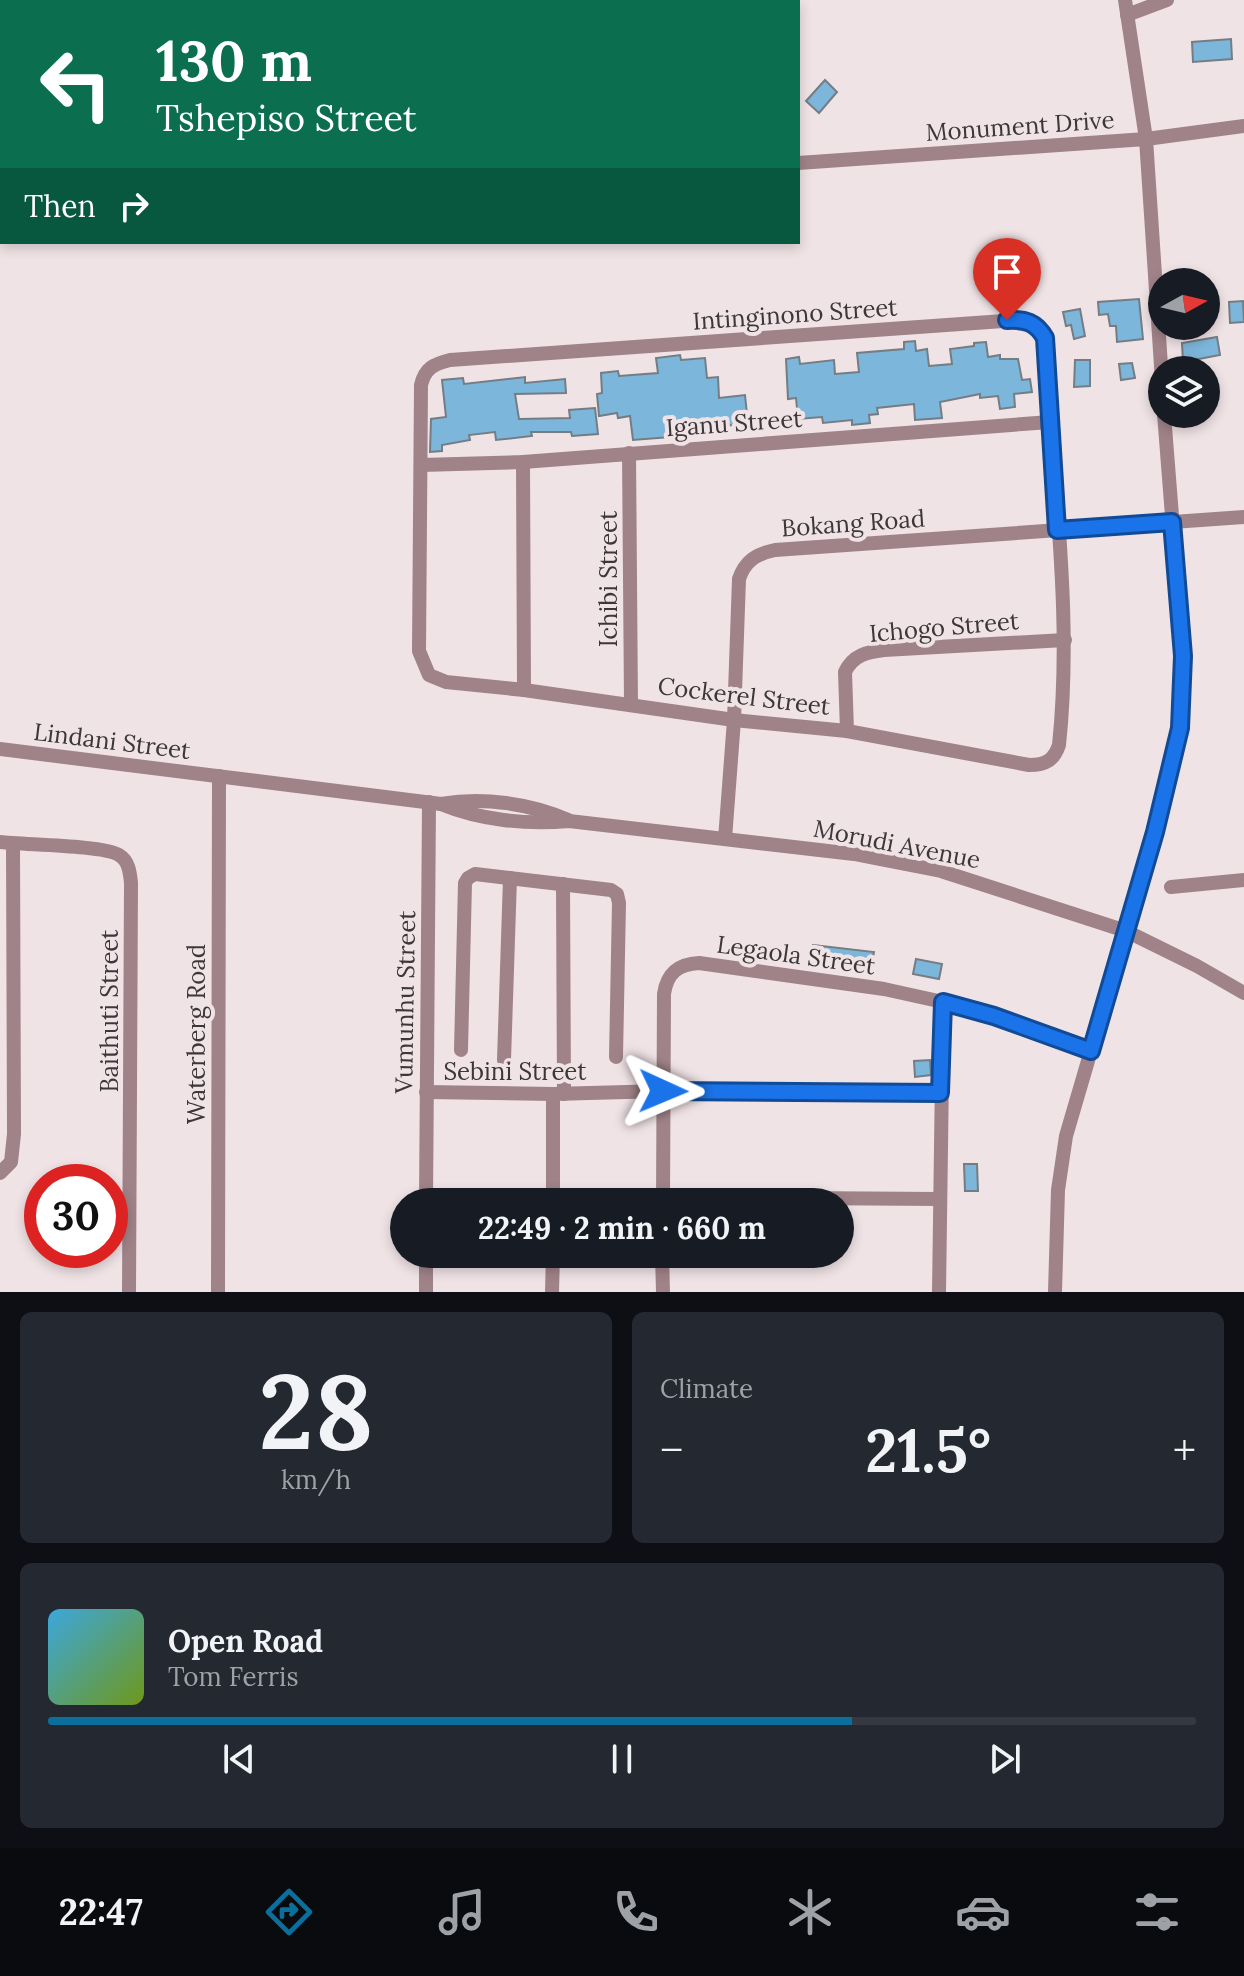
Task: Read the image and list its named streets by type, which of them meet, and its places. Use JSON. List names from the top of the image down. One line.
{"streets":{"street":["Monument Drive","Intinginono Street","Iganu Street","Bokang Road","Ichibi Street","Ichogo Street","Cockerel Street","Lindani Street","Morudi Avenue","Legaola Street","Vumunhu Street","Baithuti Street","Waterberg Road","Sebini Street"]},"crossings":[["Intinginono Street","Iganu Street"],["Intinginono Street","Bokang Road"],["Intinginono Street","Ichogo Street"],["Intinginono Street","Cockerel Street"],["Iganu Street","Ichibi Street"],["Bokang Road","Cockerel Street"],["Bokang Road","Morudi Avenue"],["Ichibi Street","Cockerel Street"],["Ichogo Street","Cockerel Street"],["Lindani Street","Morudi Avenue"],["Lindani Street","Waterberg Road"],["Morudi Avenue","Vumunhu Street"],["Morudi Avenue","Waterberg Road"],["Legaola Street","Sebini Street"],["Vumunhu Street","Sebini Street"]],"north":"right","page":{"turn":["130 m","Tshepiso Street"],"then":"Then","limit":"30","trip":"22:49 · 2 min · 660 m","tile":[["28","km/h"],"Climate"],"heat":["−","21.5°","+"],"song":["Open Road","Tom Ferris"],"tabs":"22:47"}}
